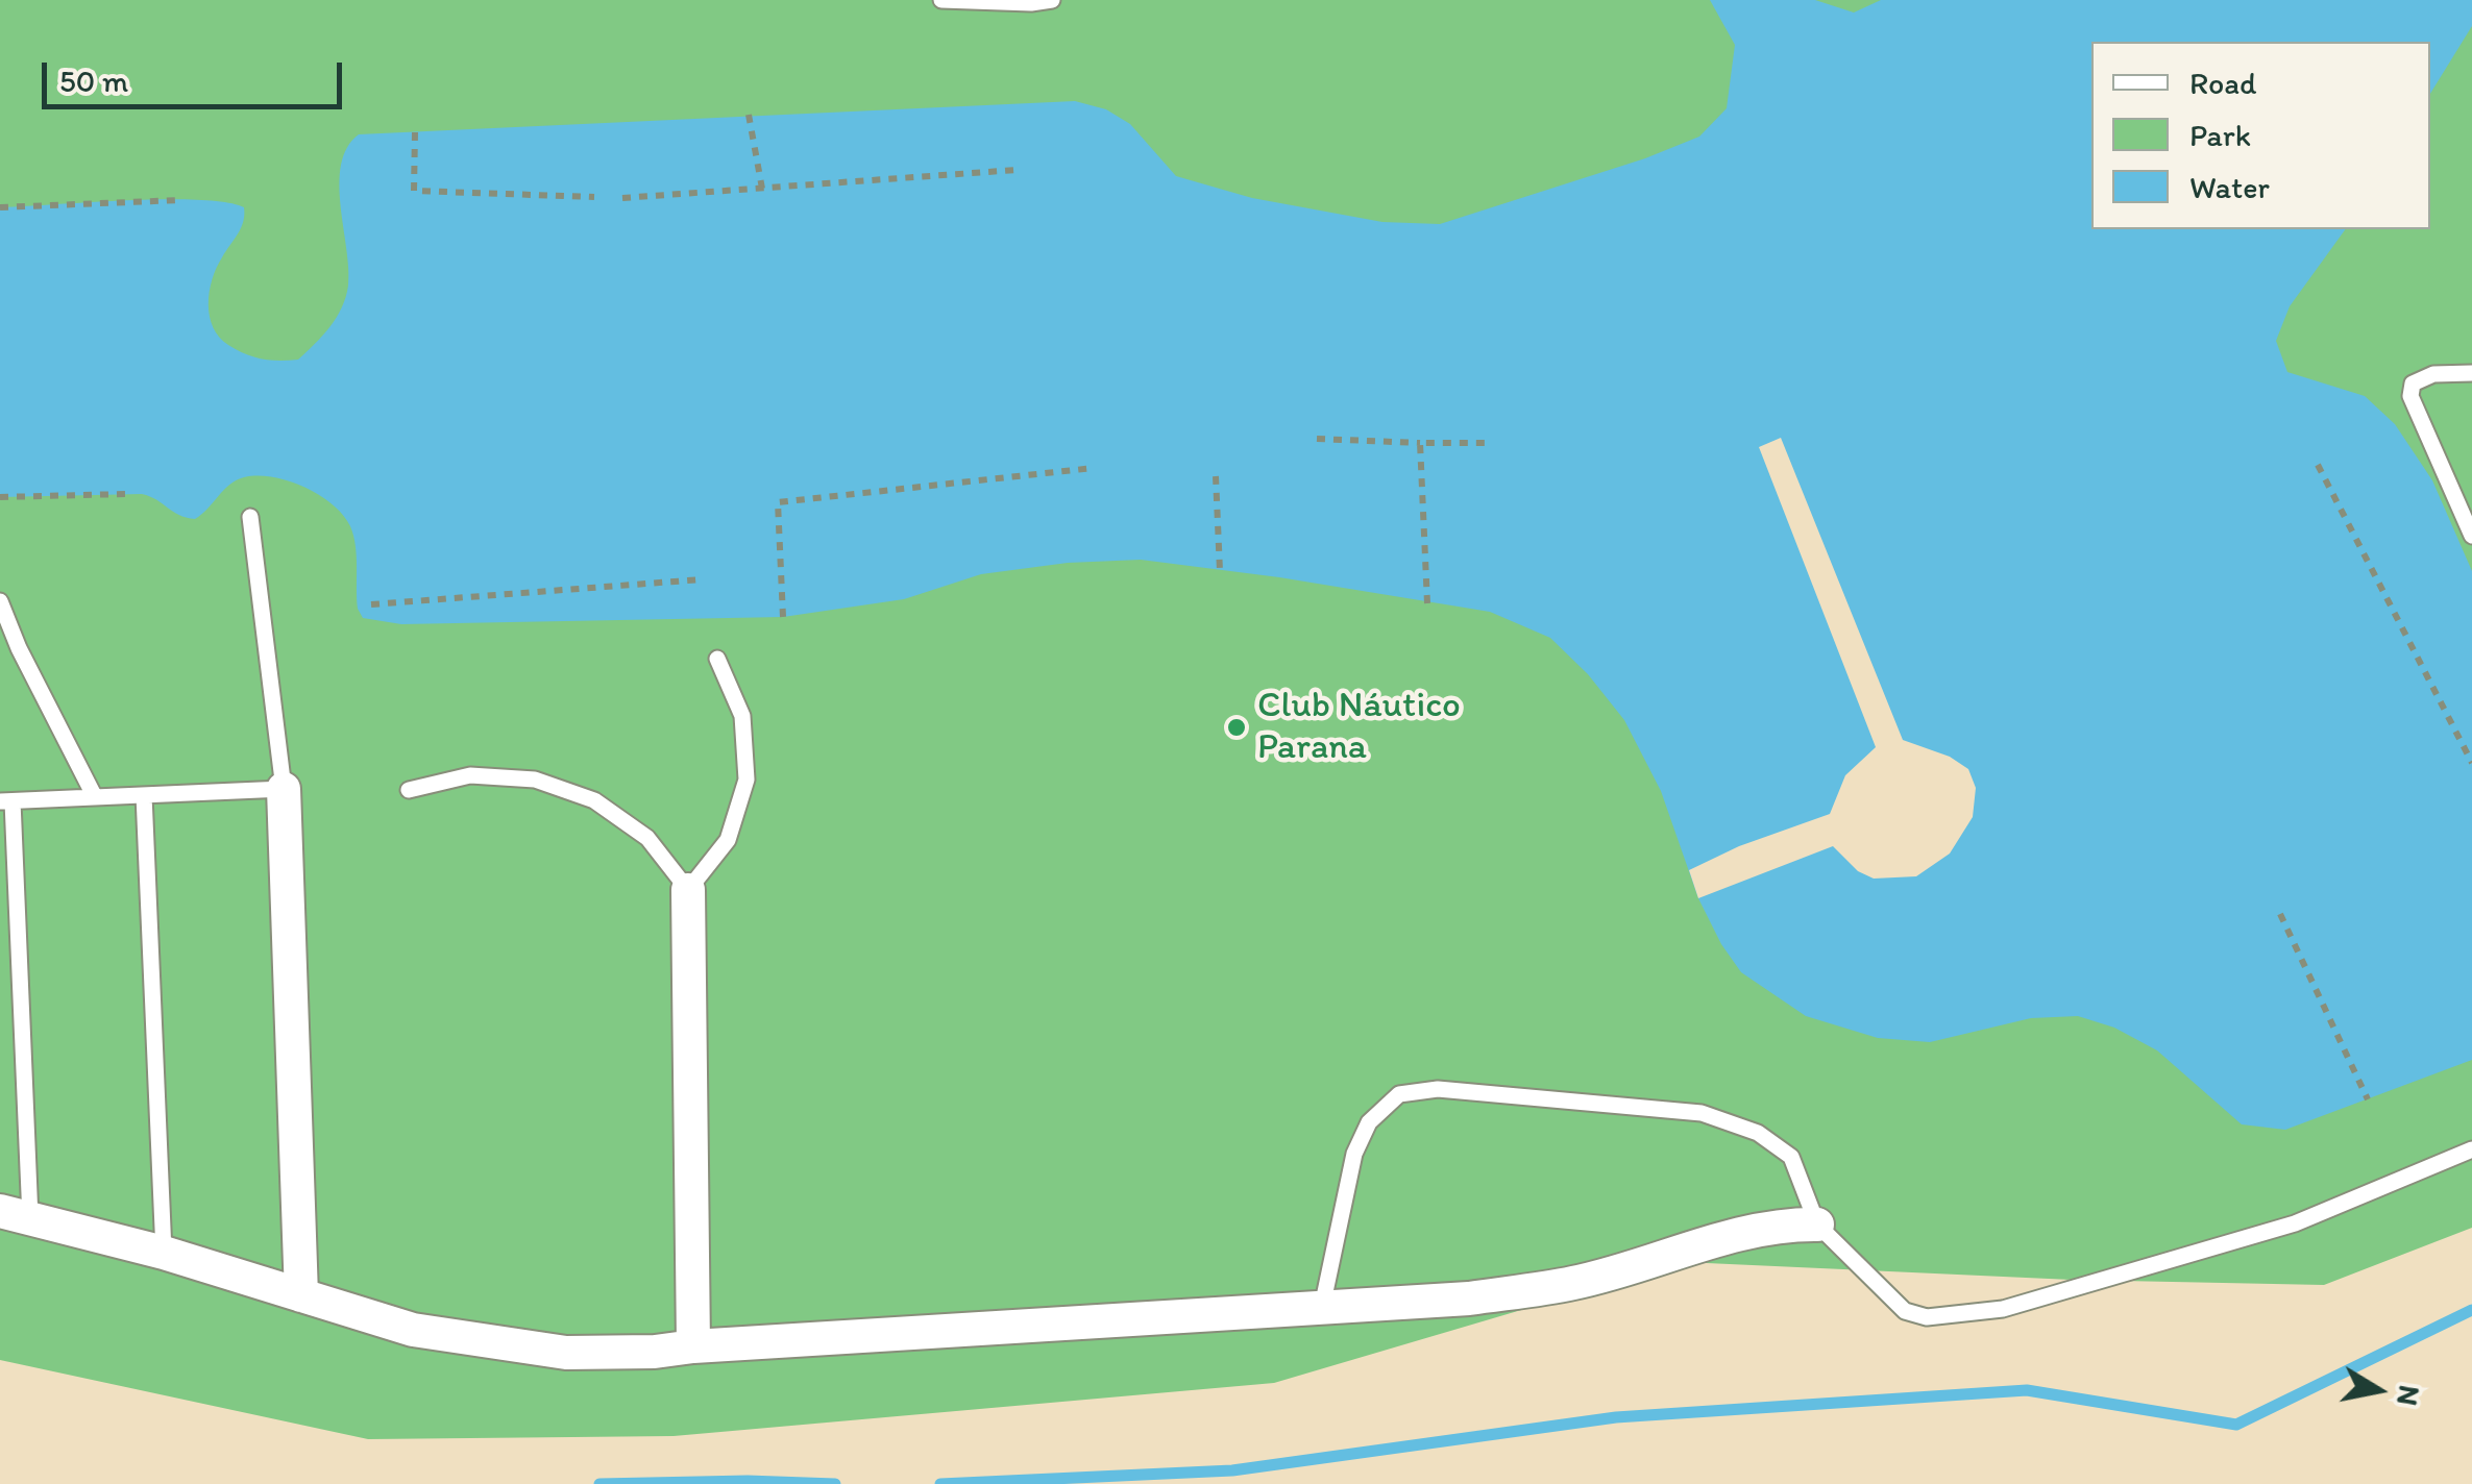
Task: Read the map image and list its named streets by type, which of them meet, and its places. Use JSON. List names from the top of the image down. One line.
{"places":["Club Náutico Parana"],"legend":["Road","Park","Water"],"scale_bar":"50 m","north":"right"}
